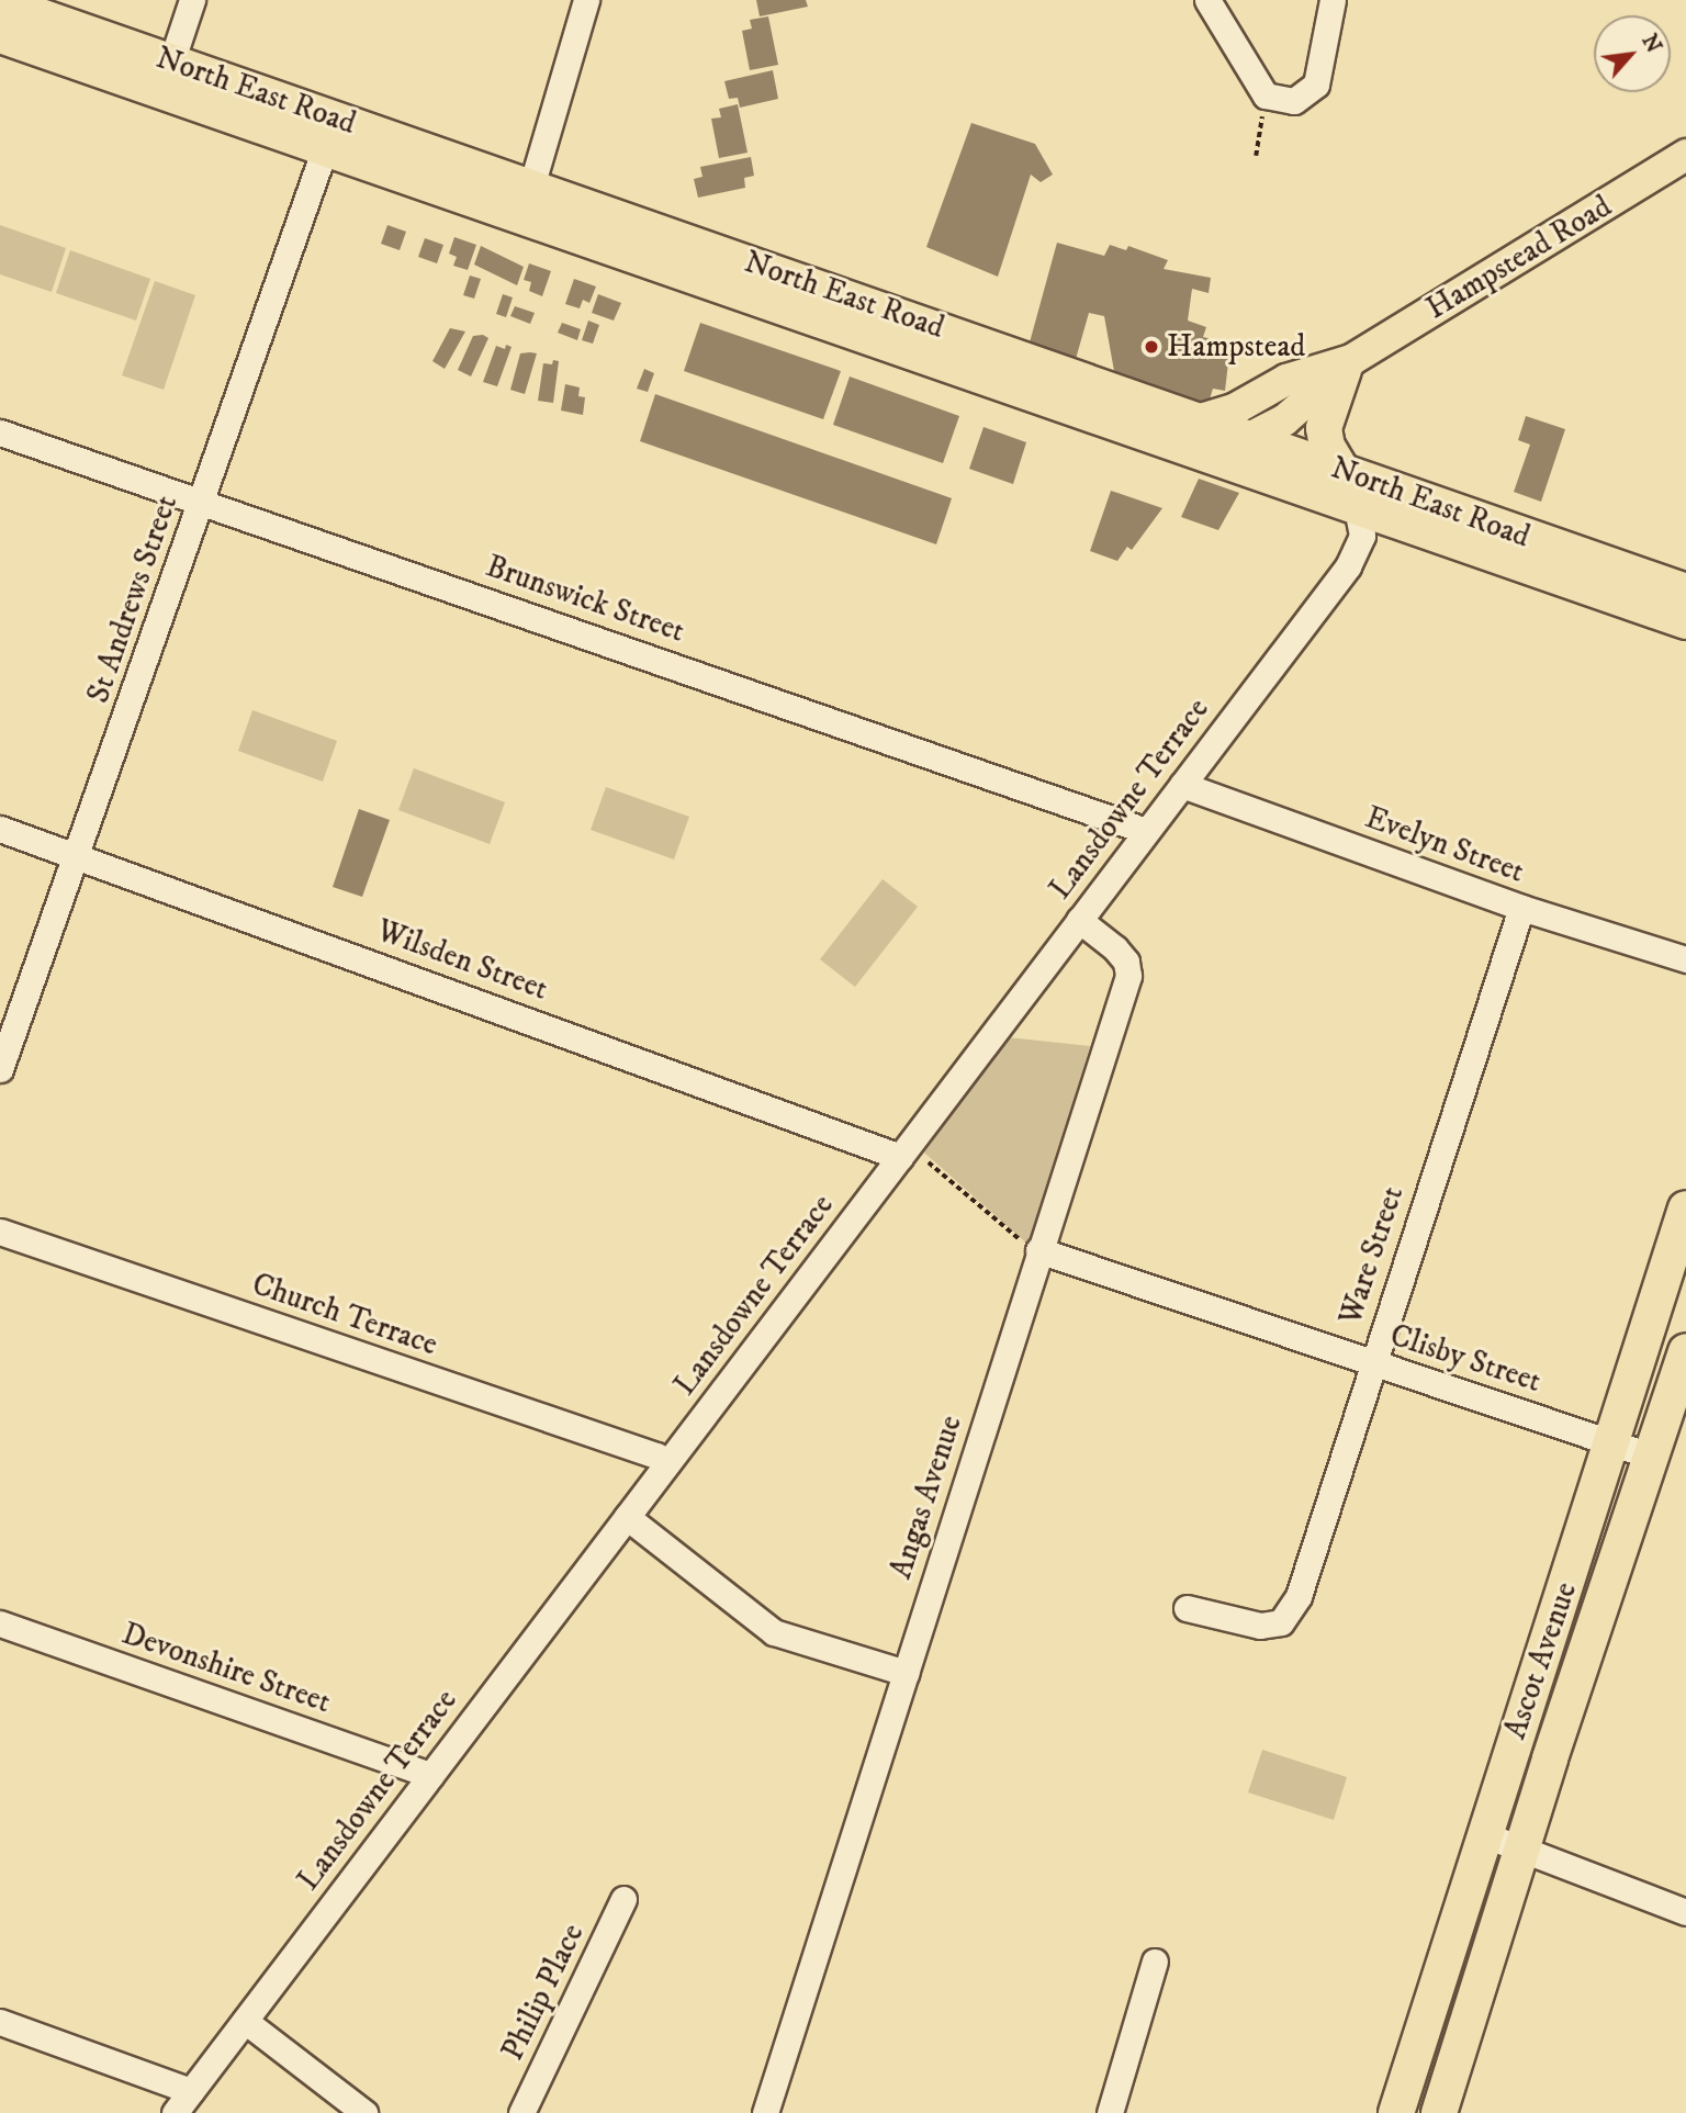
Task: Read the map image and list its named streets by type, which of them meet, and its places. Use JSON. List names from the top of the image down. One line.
{"streets":{"highway":["North East Road","Ascot Avenue"],"main road":["Hampstead Road"],"street":["St Andrews Street","Brunswick Street","Lansdowne Terrace","Evelyn Street","Wilsden Street","Ware Street","Church Terrace","Clisby Street","Angas Avenue","Devonshire Street","Philip Place"]},"crossings":[["North East Road","Hampstead Road"],["North East Road","St Andrews Street"],["North East Road","Lansdowne Terrace"],["St Andrews Street","Brunswick Street"],["St Andrews Street","Wilsden Street"],["Brunswick Street","Lansdowne Terrace"],["Lansdowne Terrace","Evelyn Street"],["Lansdowne Terrace","Wilsden Street"],["Lansdowne Terrace","Church Terrace"],["Lansdowne Terrace","Angas Avenue"],["Lansdowne Terrace","Devonshire Street"],["Evelyn Street","Ware Street"],["Ware Street","Clisby Street"],["Clisby Street","Angas Avenue"],["Clisby Street","Ascot Avenue"]],"places":["Hampstead"],"north":"top right"}
